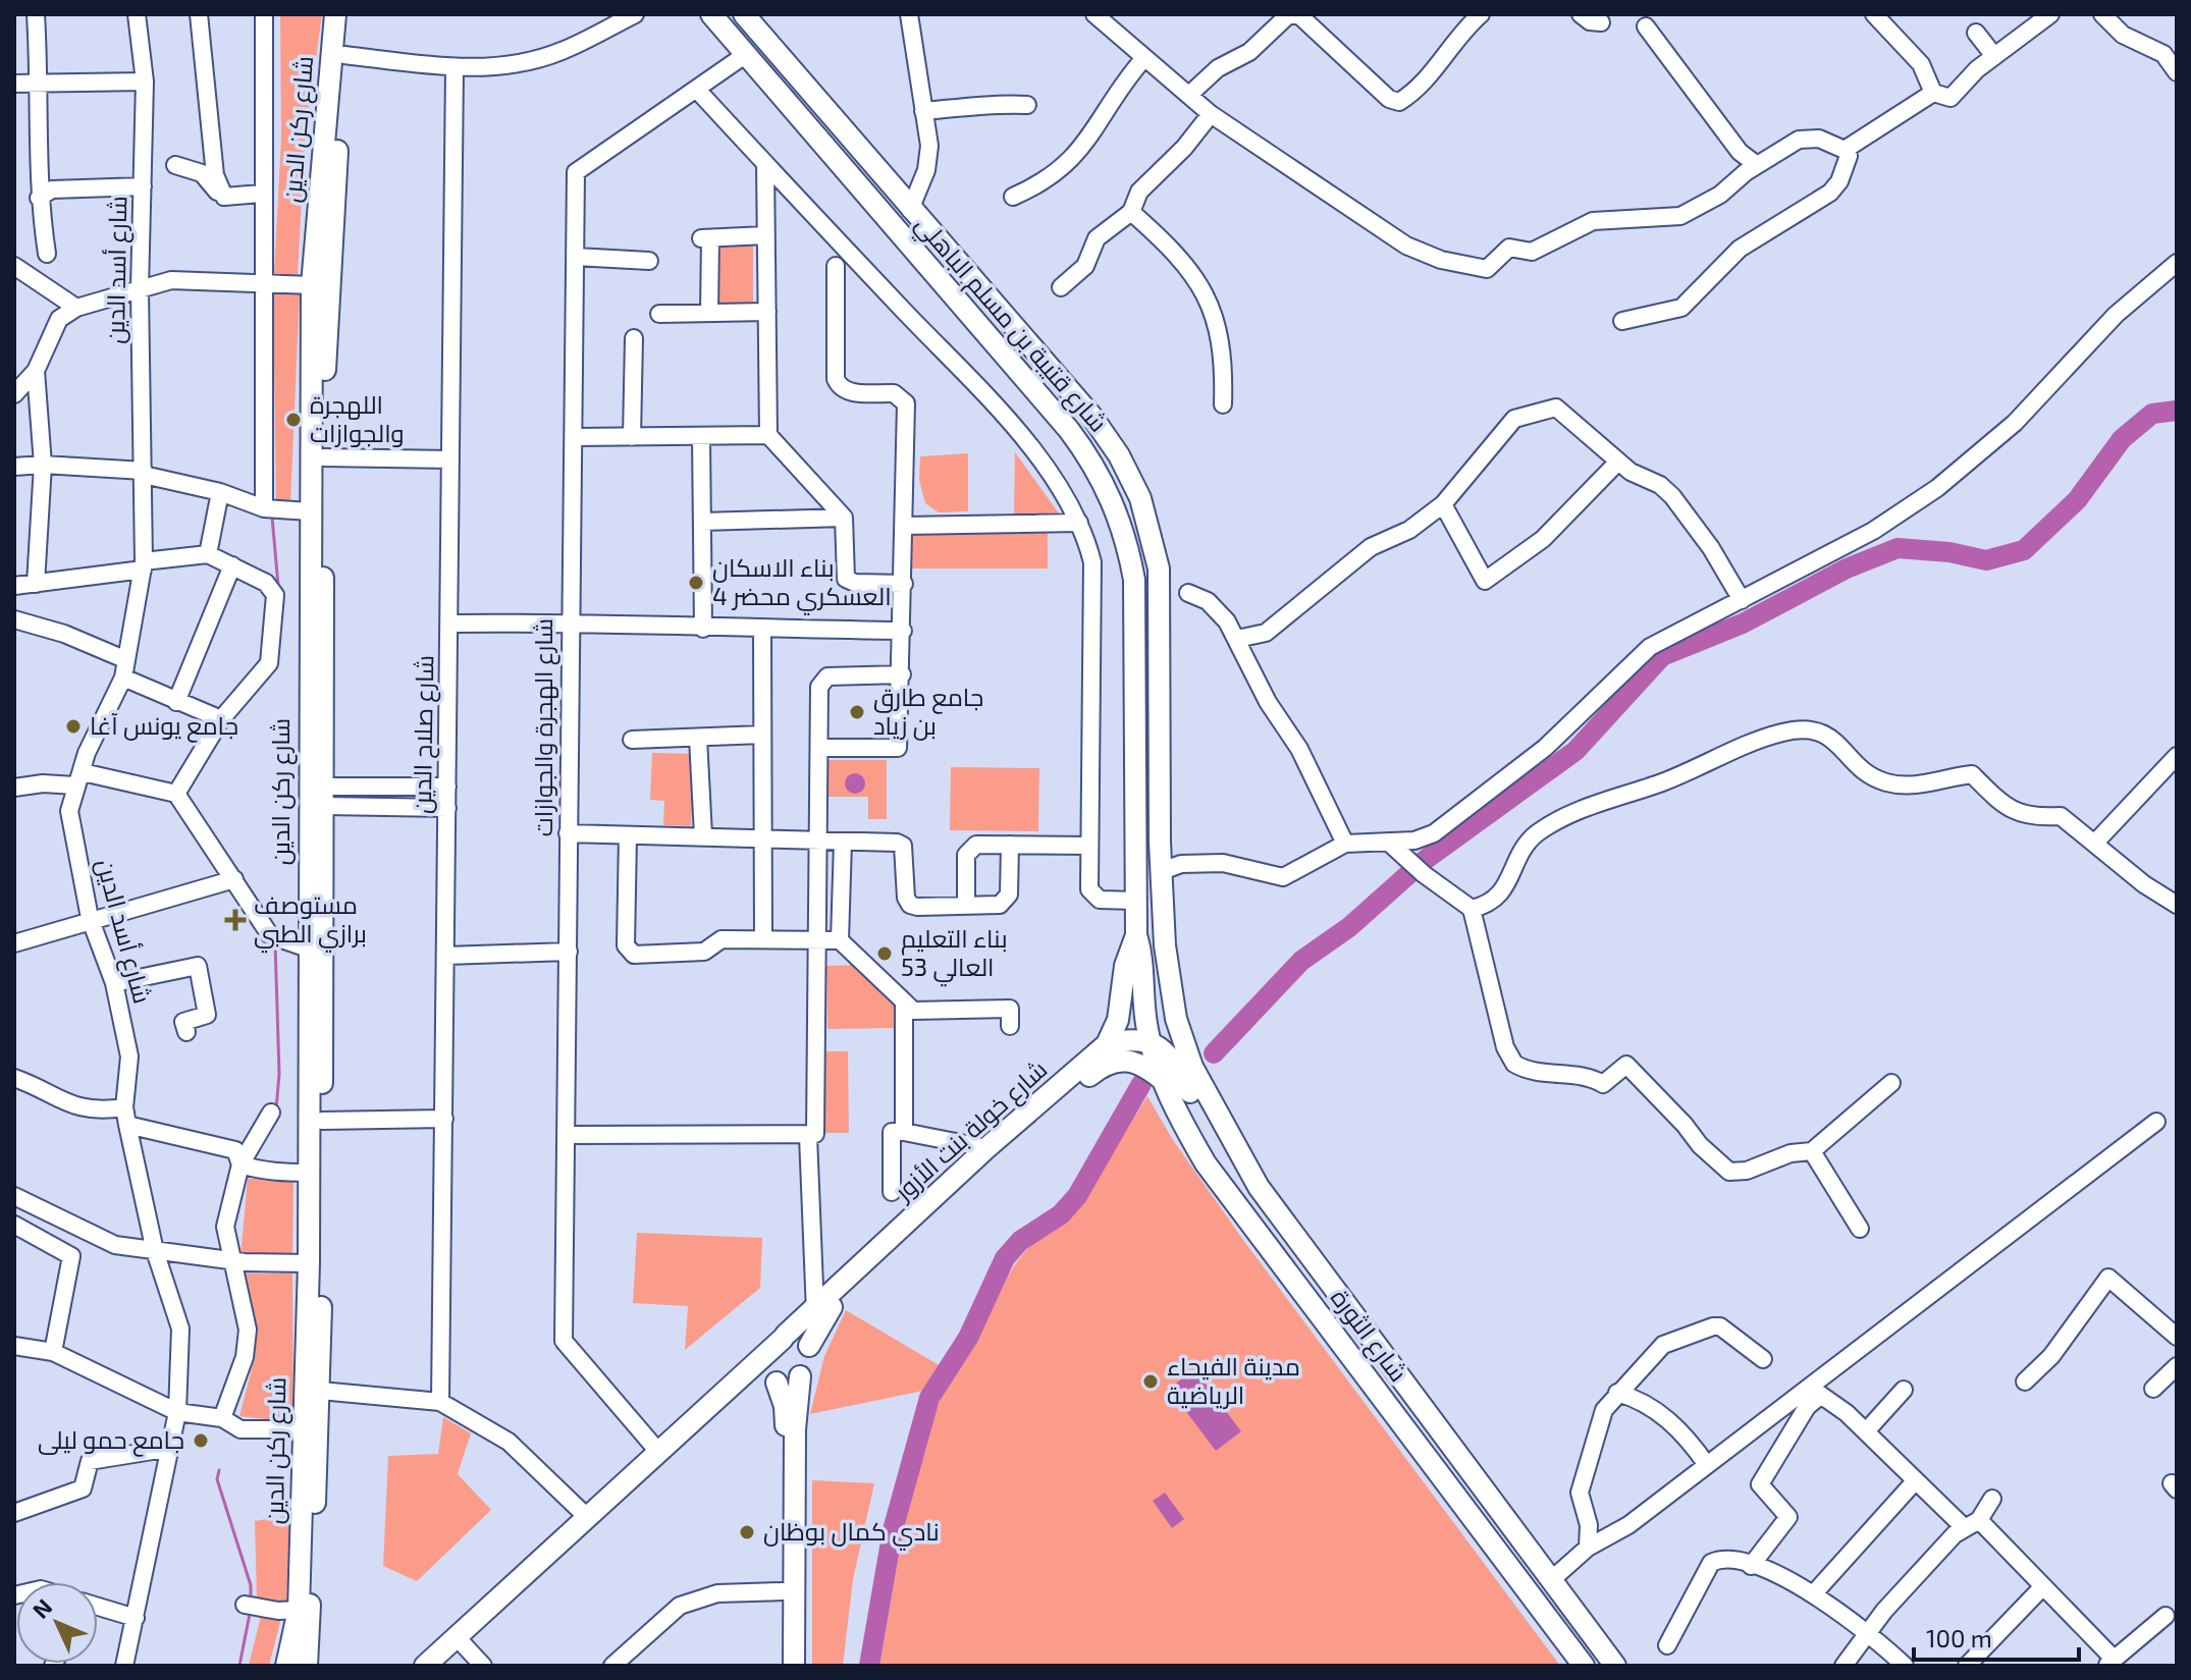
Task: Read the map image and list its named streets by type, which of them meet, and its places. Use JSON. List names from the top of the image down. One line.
{"streets":{"main road":["شارع ركن الدين","شارع قتيبة بن مسلم الباهلي","شارع خولة بنت الأزور","شارع الثورة"],"street":["شارع أسد الدين","شارع الهجرة والجوازات","شارع صلاح الدين"]},"crossings":[["شارع قتيبة بن مسلم الباهلي","شارع الهجرة والجوازات"],["شارع قتيبة بن مسلم الباهلي","شارع الثورة"],["شارع الهجرة والجوازات","شارع خولة بنت الأزور"]],"places":{"other":["اللهجرة والجوازات","بناء الاسكان العسكري محضر 4","جامع طارق بن زياد","جامع يونس آغا","بناء التعليم العالي 53","مدينة الفيحاء الرياضية","جامع حمو ليلى","نادي كمال بوظان"],"health":["مستوصف برازي الطبي"]},"scale_bar":"100 m","north":"top left"}
